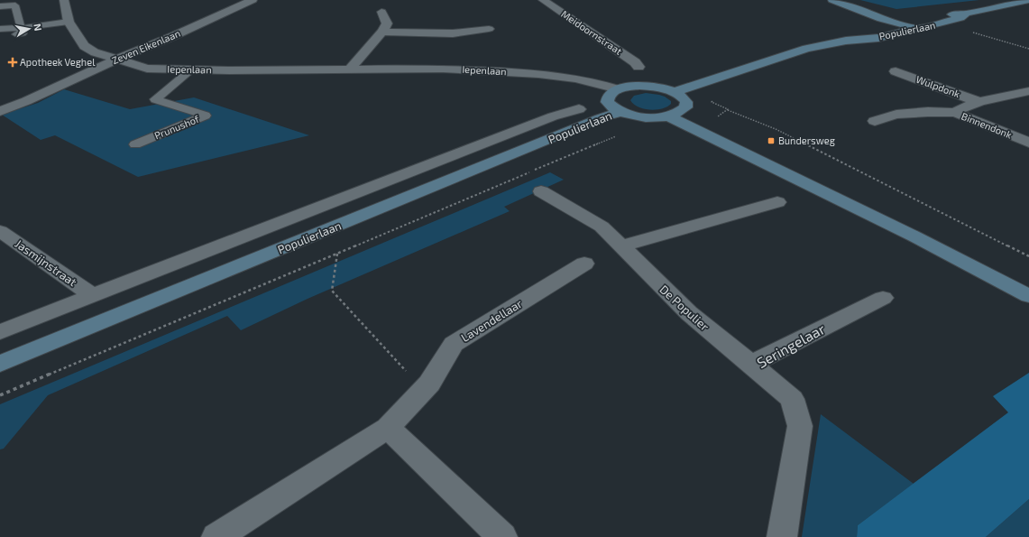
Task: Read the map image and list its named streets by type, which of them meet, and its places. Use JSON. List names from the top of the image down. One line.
{"streets":{"street":["Populierlaan","Meidoornstraat","Zeven Eikenlaan","Iepenlaan","Wulpdonk","Binnendonk","Jasmijnstraat","De Populier","Lavendellaar","Seringelaar"],"lane":["Prunushof"]},"crossings":[["Populierlaan","Jasmijnstraat"],["Zeven Eikenlaan","Iepenlaan"],["Iepenlaan","Prunushof"],["Wulpdonk","Binnendonk"],["De Populier","Seringelaar"]],"places":{"health":["Apotheek Veghel"],"transit":["Bundersweg"]},"north":"right"}
